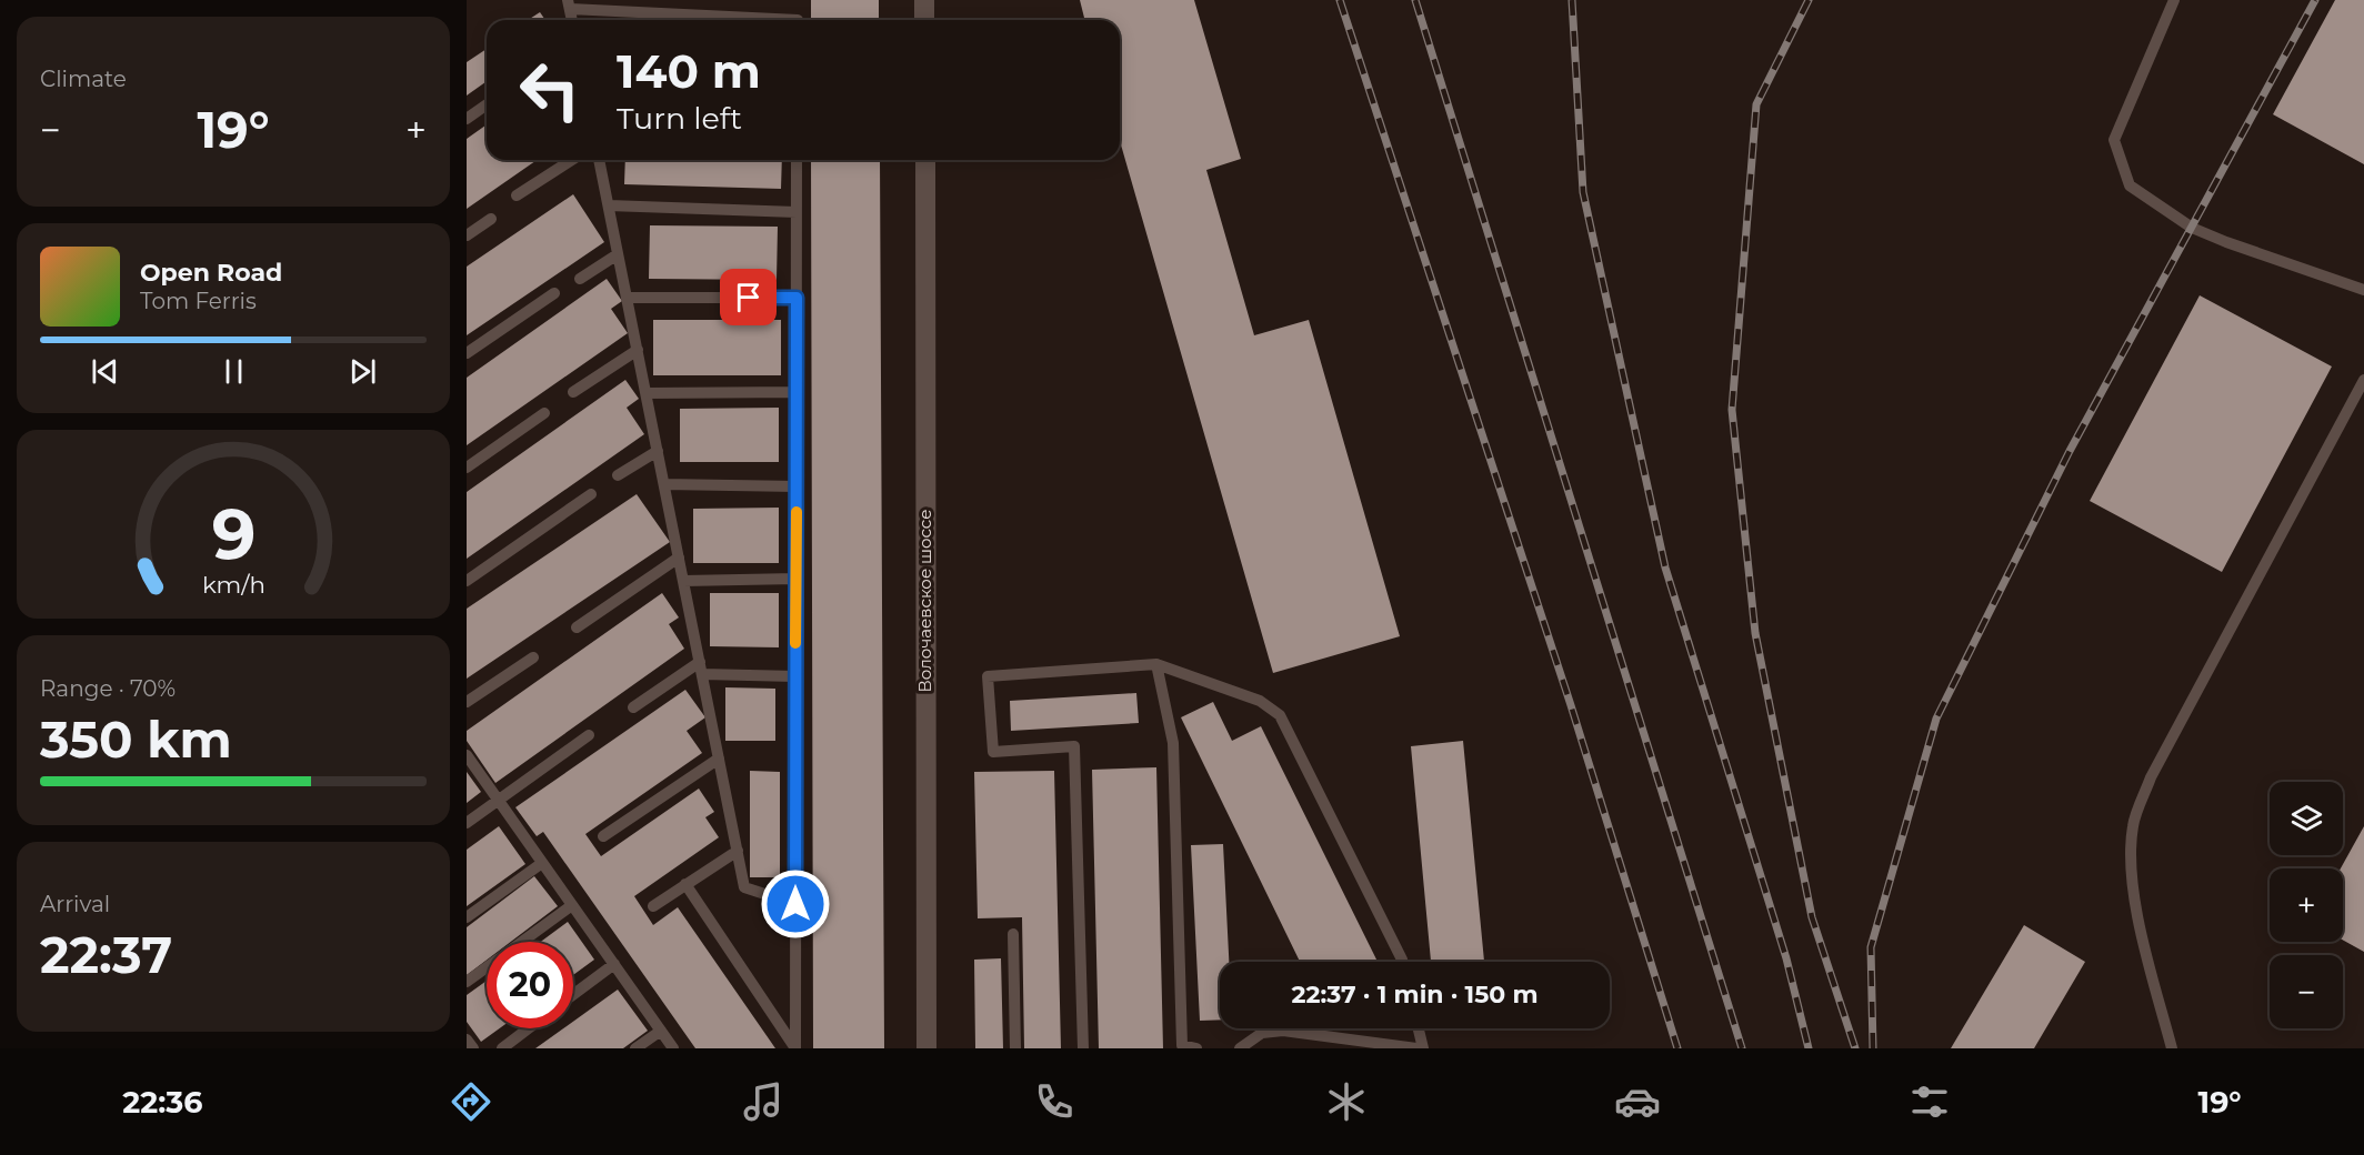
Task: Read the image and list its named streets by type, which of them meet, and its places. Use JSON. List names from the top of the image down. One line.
{"streets":{"street":["Волочаевское шоссе"]},"page":{"tile":["Climate",["Range · 70%","350 km"],["Arrival","22:37"]],"turn":["140 m","Turn left"],"heat":["−","19°","+"],"song":["Open Road","Tom Ferris"],"map_buttons":["+","−"],"limit":"20","trip":"22:37 · 1 min · 150 m","tabs":["22:36","19°"],"gauge":["9","km/h"]}}
